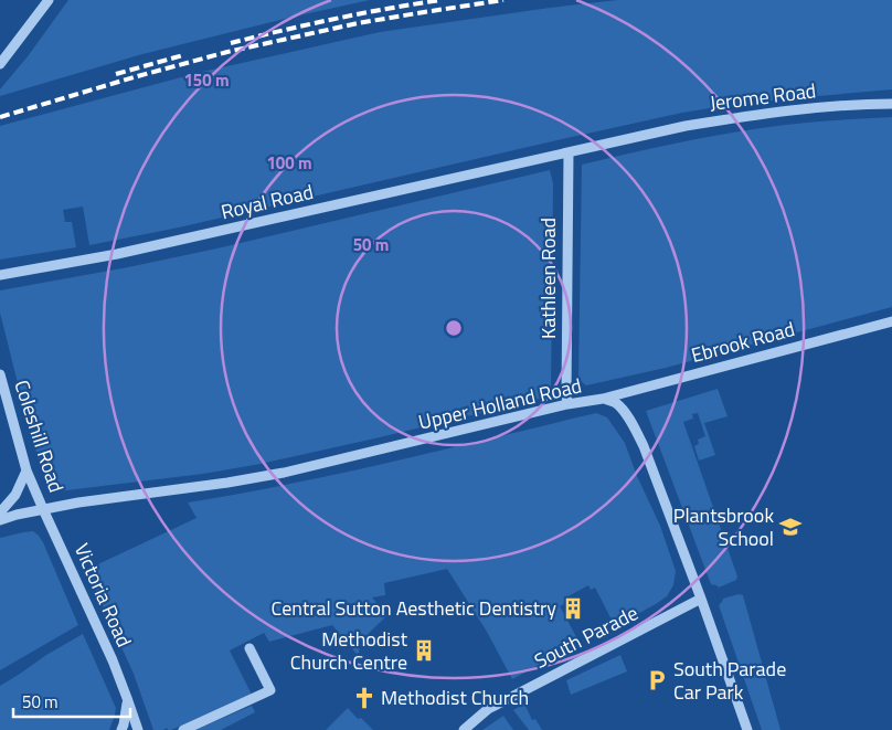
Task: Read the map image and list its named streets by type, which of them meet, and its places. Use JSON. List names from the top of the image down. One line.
{"streets":{"street":["Jerome Road","Royal Road","Kathleen Road","Ebrook Road","Upper Holland Road","Coleshill Road","Victoria Road","South Parade"]},"crossings":[["Jerome Road","Royal Road"],["Royal Road","Kathleen Road"],["Kathleen Road","Upper Holland Road"],["Ebrook Road","Upper Holland Road"],["Upper Holland Road","Coleshill Road"],["Upper Holland Road","Victoria Road"],["Upper Holland Road","South Parade"],["Coleshill Road","Victoria Road"]],"places":{"school or university":["Plantsbrook School"],"building":["Central Sutton Aesthetic Dentistry","Methodist Church Centre"],"parking":["South Parade Car Park"],"church":["Methodist Church"]},"scale_bar":"50 m","rings":["150 m","100 m","50 m"]}
